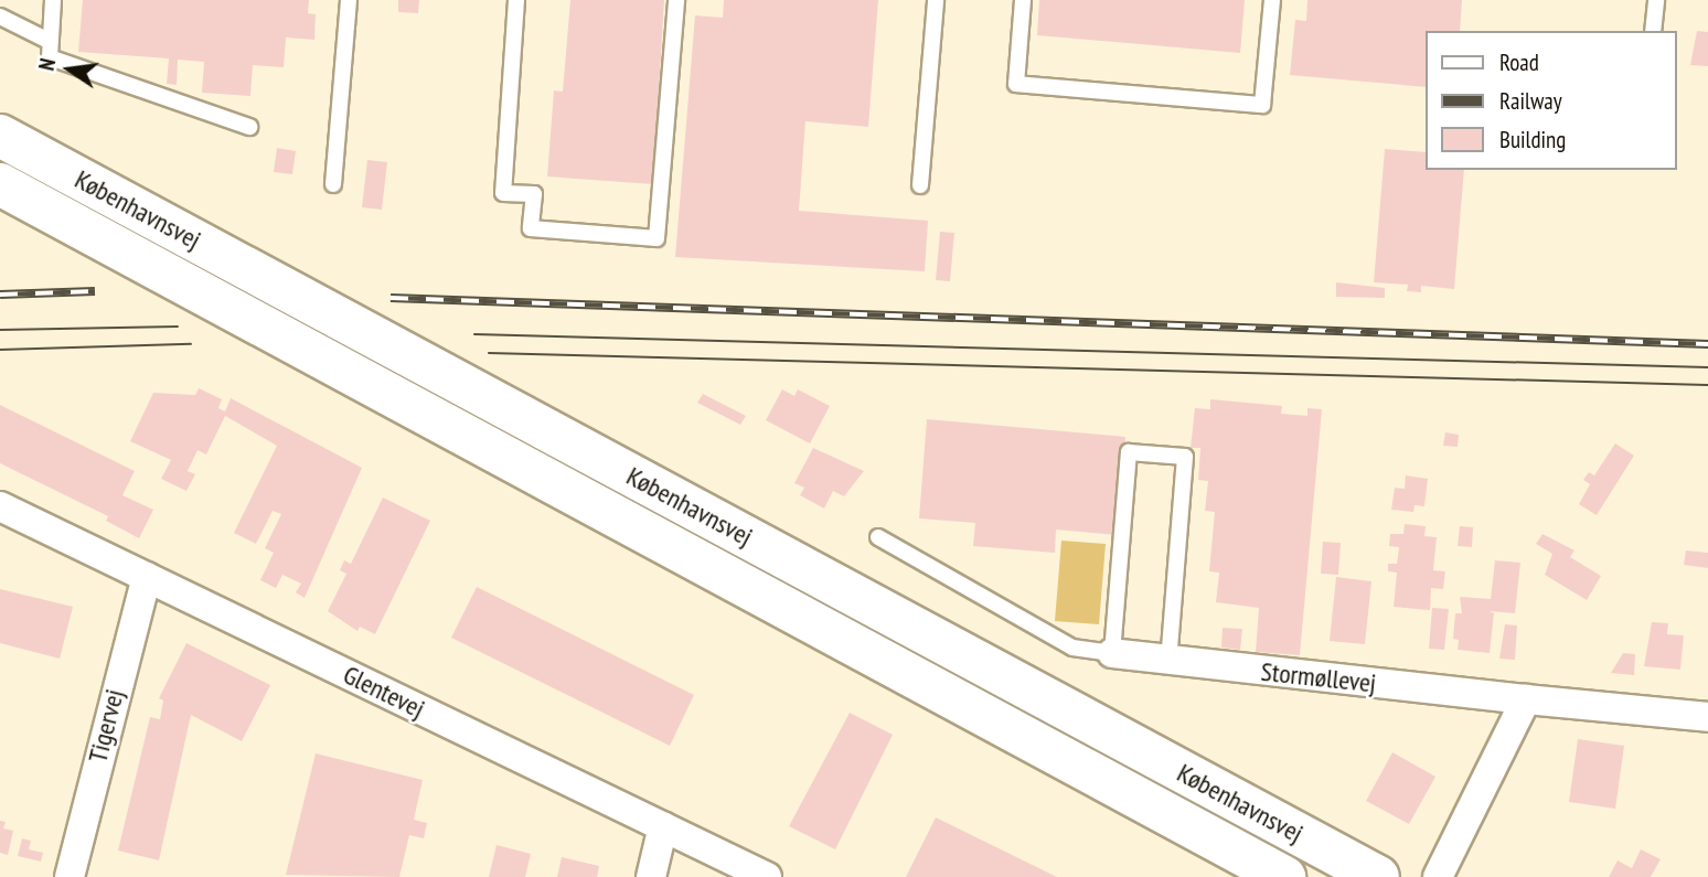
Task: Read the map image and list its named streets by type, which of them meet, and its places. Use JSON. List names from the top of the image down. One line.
{"streets":{"main road":["Københavnsvej"],"street":["Stormøllevej","Glentevej","Tigervej"]},"crossings":[["Glentevej","Tigervej"]],"legend":["Road","Railway","Building"],"north":"left"}
